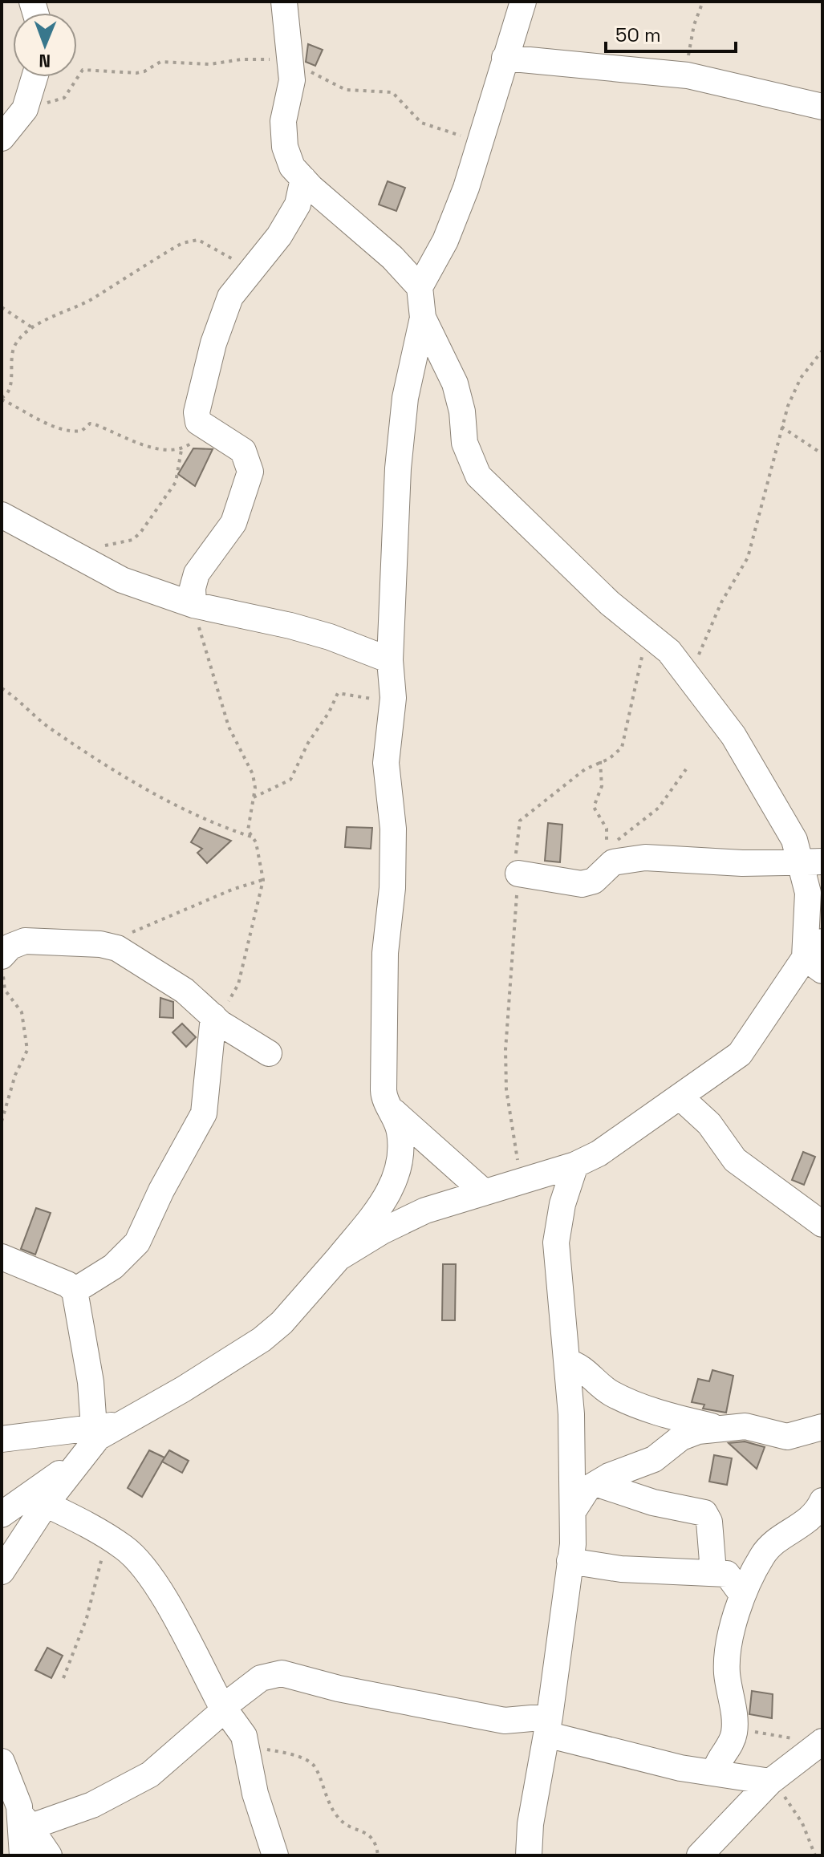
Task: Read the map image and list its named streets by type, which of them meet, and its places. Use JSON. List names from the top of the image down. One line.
{"scale_bar":"50 m","north":"bottom"}
